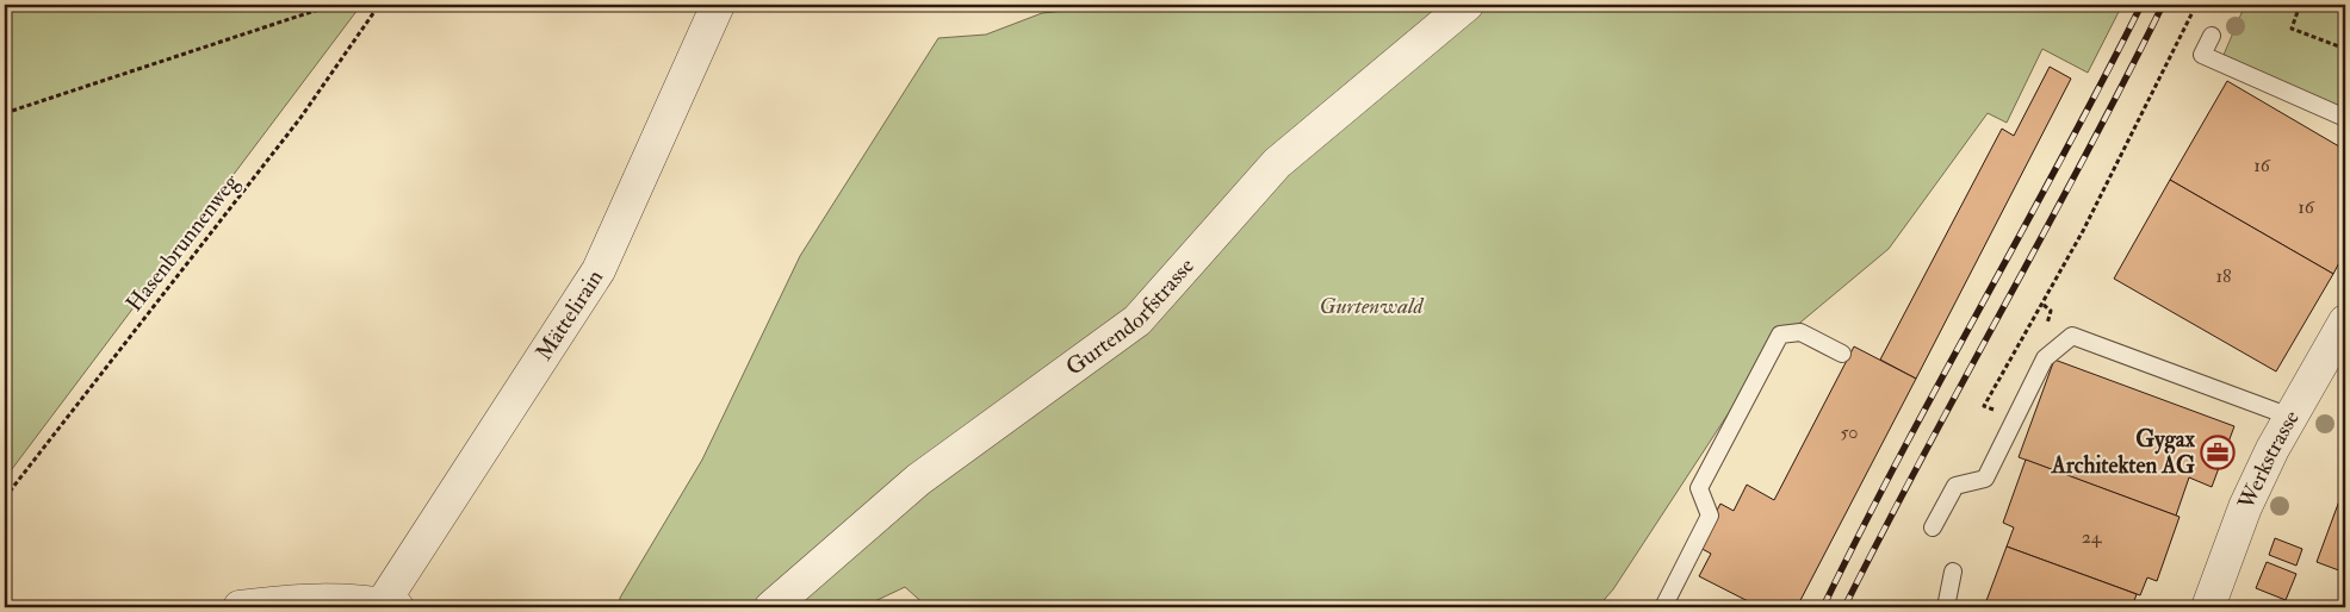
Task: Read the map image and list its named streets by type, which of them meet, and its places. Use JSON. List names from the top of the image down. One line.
{"streets":{"street":["Mättelirain","Gurtendorfstrasse","Werkstrasse"],"path":["Hasenbrunnenweg"]},"parks":["Gurtenwald"],"places":{"office":["Gygax Architekten AG"]},"house_numbers":["16","16","18","50","24"]}
